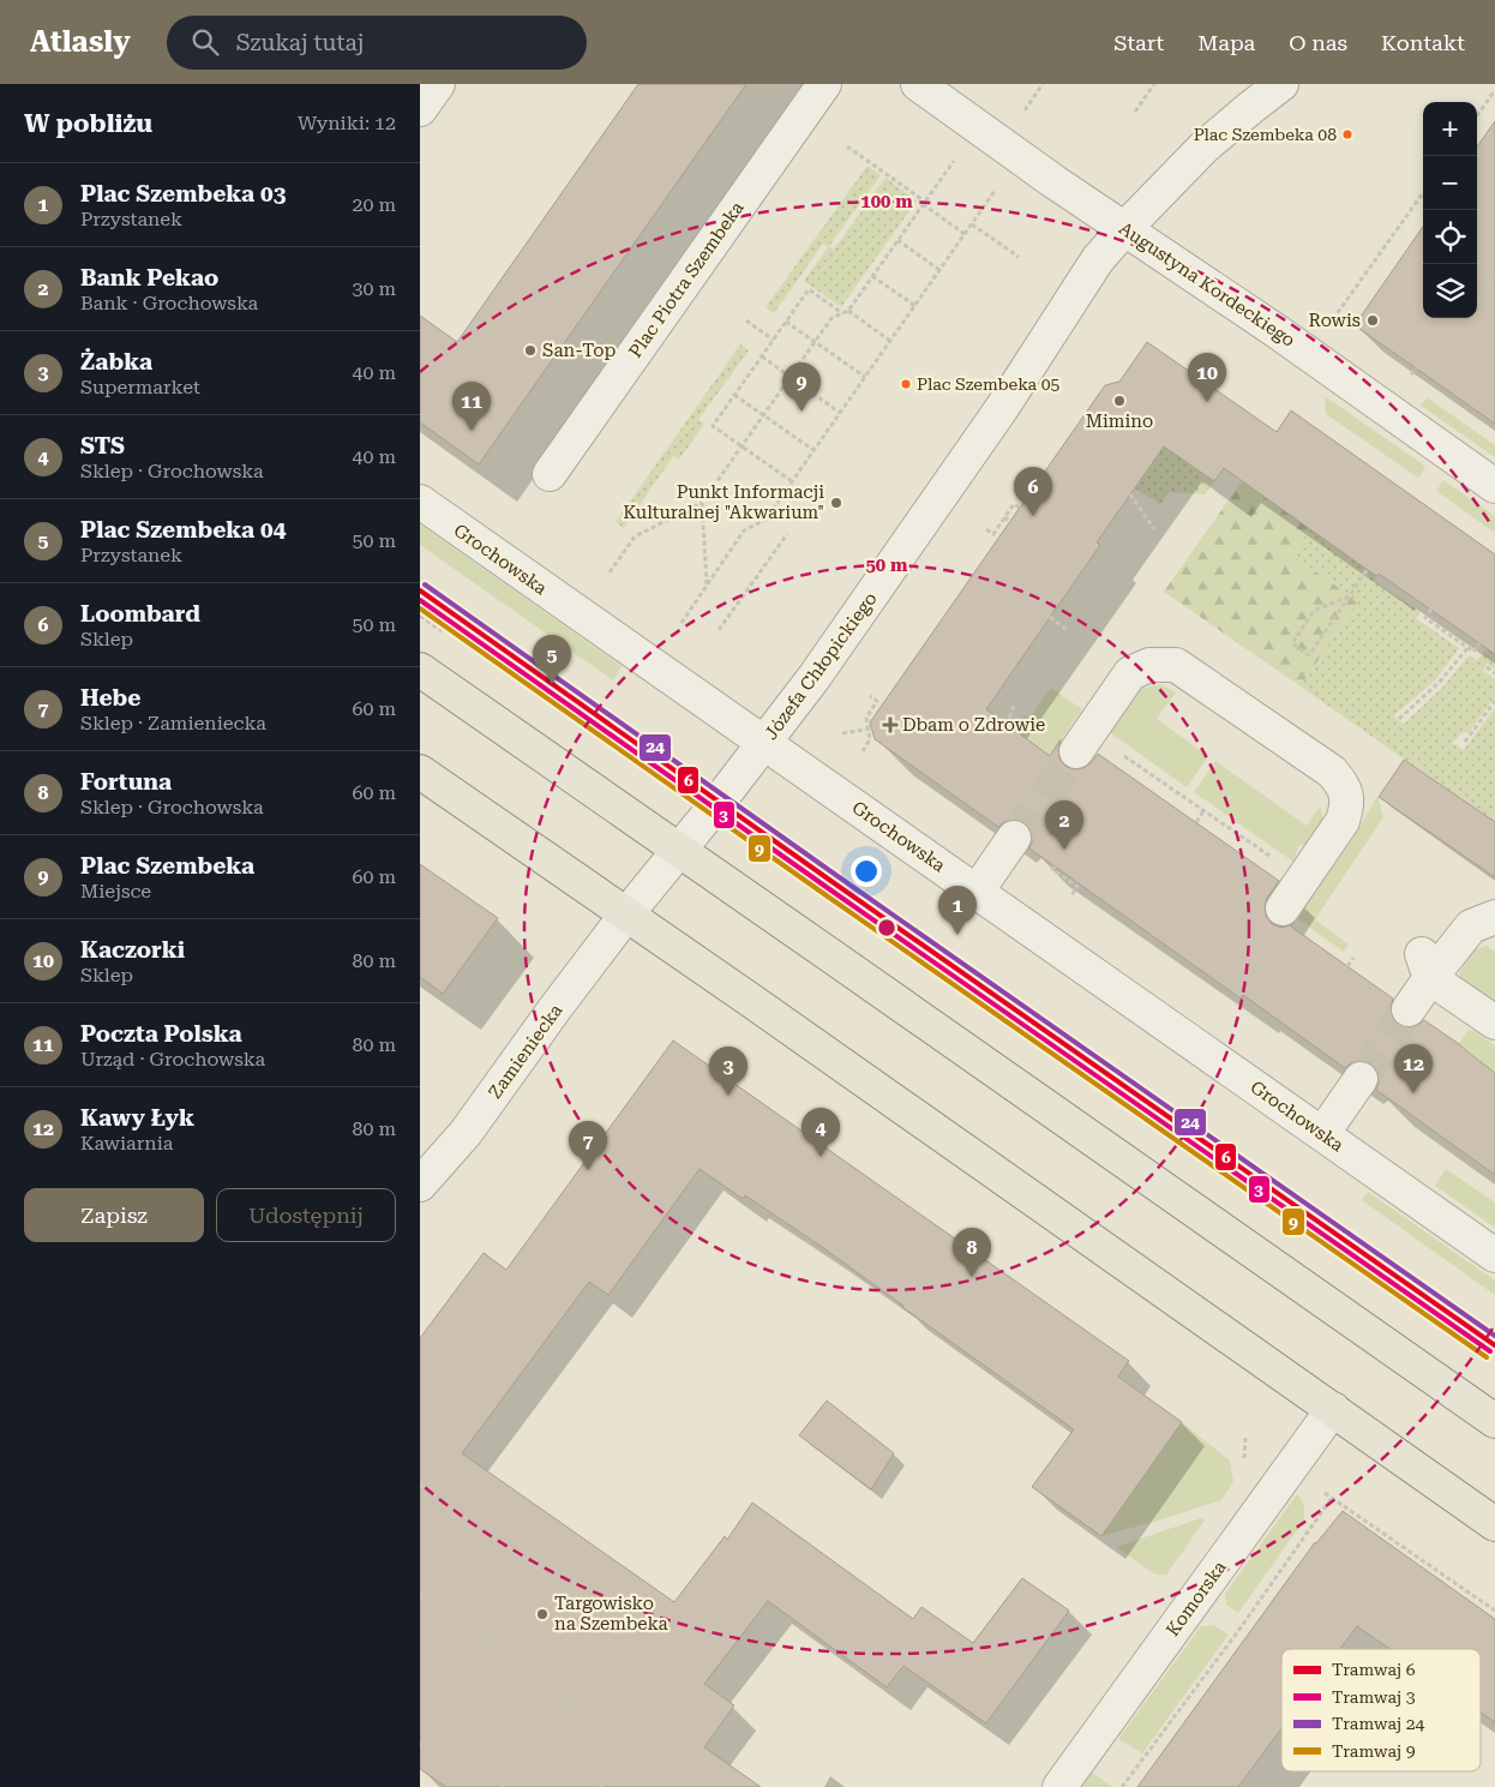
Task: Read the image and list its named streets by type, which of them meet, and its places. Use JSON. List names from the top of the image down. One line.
{"streets":{"street":["Plac Piotra Szembeka","Augustyna Kordeckiego","Grochowska","Józefa Chłopickiego","Zamieniecka","Komorska"]},"crossings":[["Augustyna Kordeckiego","Józefa Chłopickiego"],["Grochowska","Józefa Chłopickiego"],["Józefa Chłopickiego","Zamieniecka"]],"places":{"other":["Plac Szembeka 08","Rowis","San-Top","Plac Szembeka 05","Mimino","Punkt Informacji Kulturalnej \"Akwarium\"","Targowisko na Szembeka"],"health":["Dbam o Zdrowie"]},"lines":["tram line 24","tram line 6","tram line 3","tram line 9"],"legend":["Tramwaj 6","Tramwaj 3","Tramwaj 24","Tramwaj 9"],"page":{"header":"Atlasly","search":"Szukaj tutaj","nav":["Start","Mapa","O nas","Kontakt"],"heading":["W pobliżu","Wyniki: 12"],"map_buttons":["+","−"],"list":[{"mark":"1","name":"Plac Szembeka 03","note":"Przystanek","value":"20 m"},{"mark":"2","name":"Bank Pekao","note":"Bank · Grochowska","value":"30 m"},{"mark":"3","name":"Żabka","note":"Supermarket","value":"40 m"},{"mark":"4","name":"STS","note":"Sklep · Grochowska","value":"40 m"},{"mark":"5","name":"Plac Szembeka 04","note":"Przystanek","value":"50 m"},{"mark":"6","name":"Loombard","note":"Sklep","value":"50 m"},{"mark":"7","name":"Hebe","note":"Sklep · Zamieniecka","value":"60 m"},{"mark":"8","name":"Fortuna","note":"Sklep · Grochowska","value":"60 m"},{"mark":"9","name":"Plac Szembeka","note":"Miejsce","value":"60 m"},{"mark":"10","name":"Kaczorki","note":"Sklep","value":"80 m"},{"mark":"11","name":"Poczta Polska","note":"Urząd · Grochowska","value":"80 m"},{"mark":"12","name":"Kawy Łyk","note":"Kawiarnia","value":"80 m"}],"pins":["10","9","11","6","5","2","1","12","3","4","7","8"],"buttons":["Zapisz","Udostępnij"]},"rings":["100 m","50 m"]}
